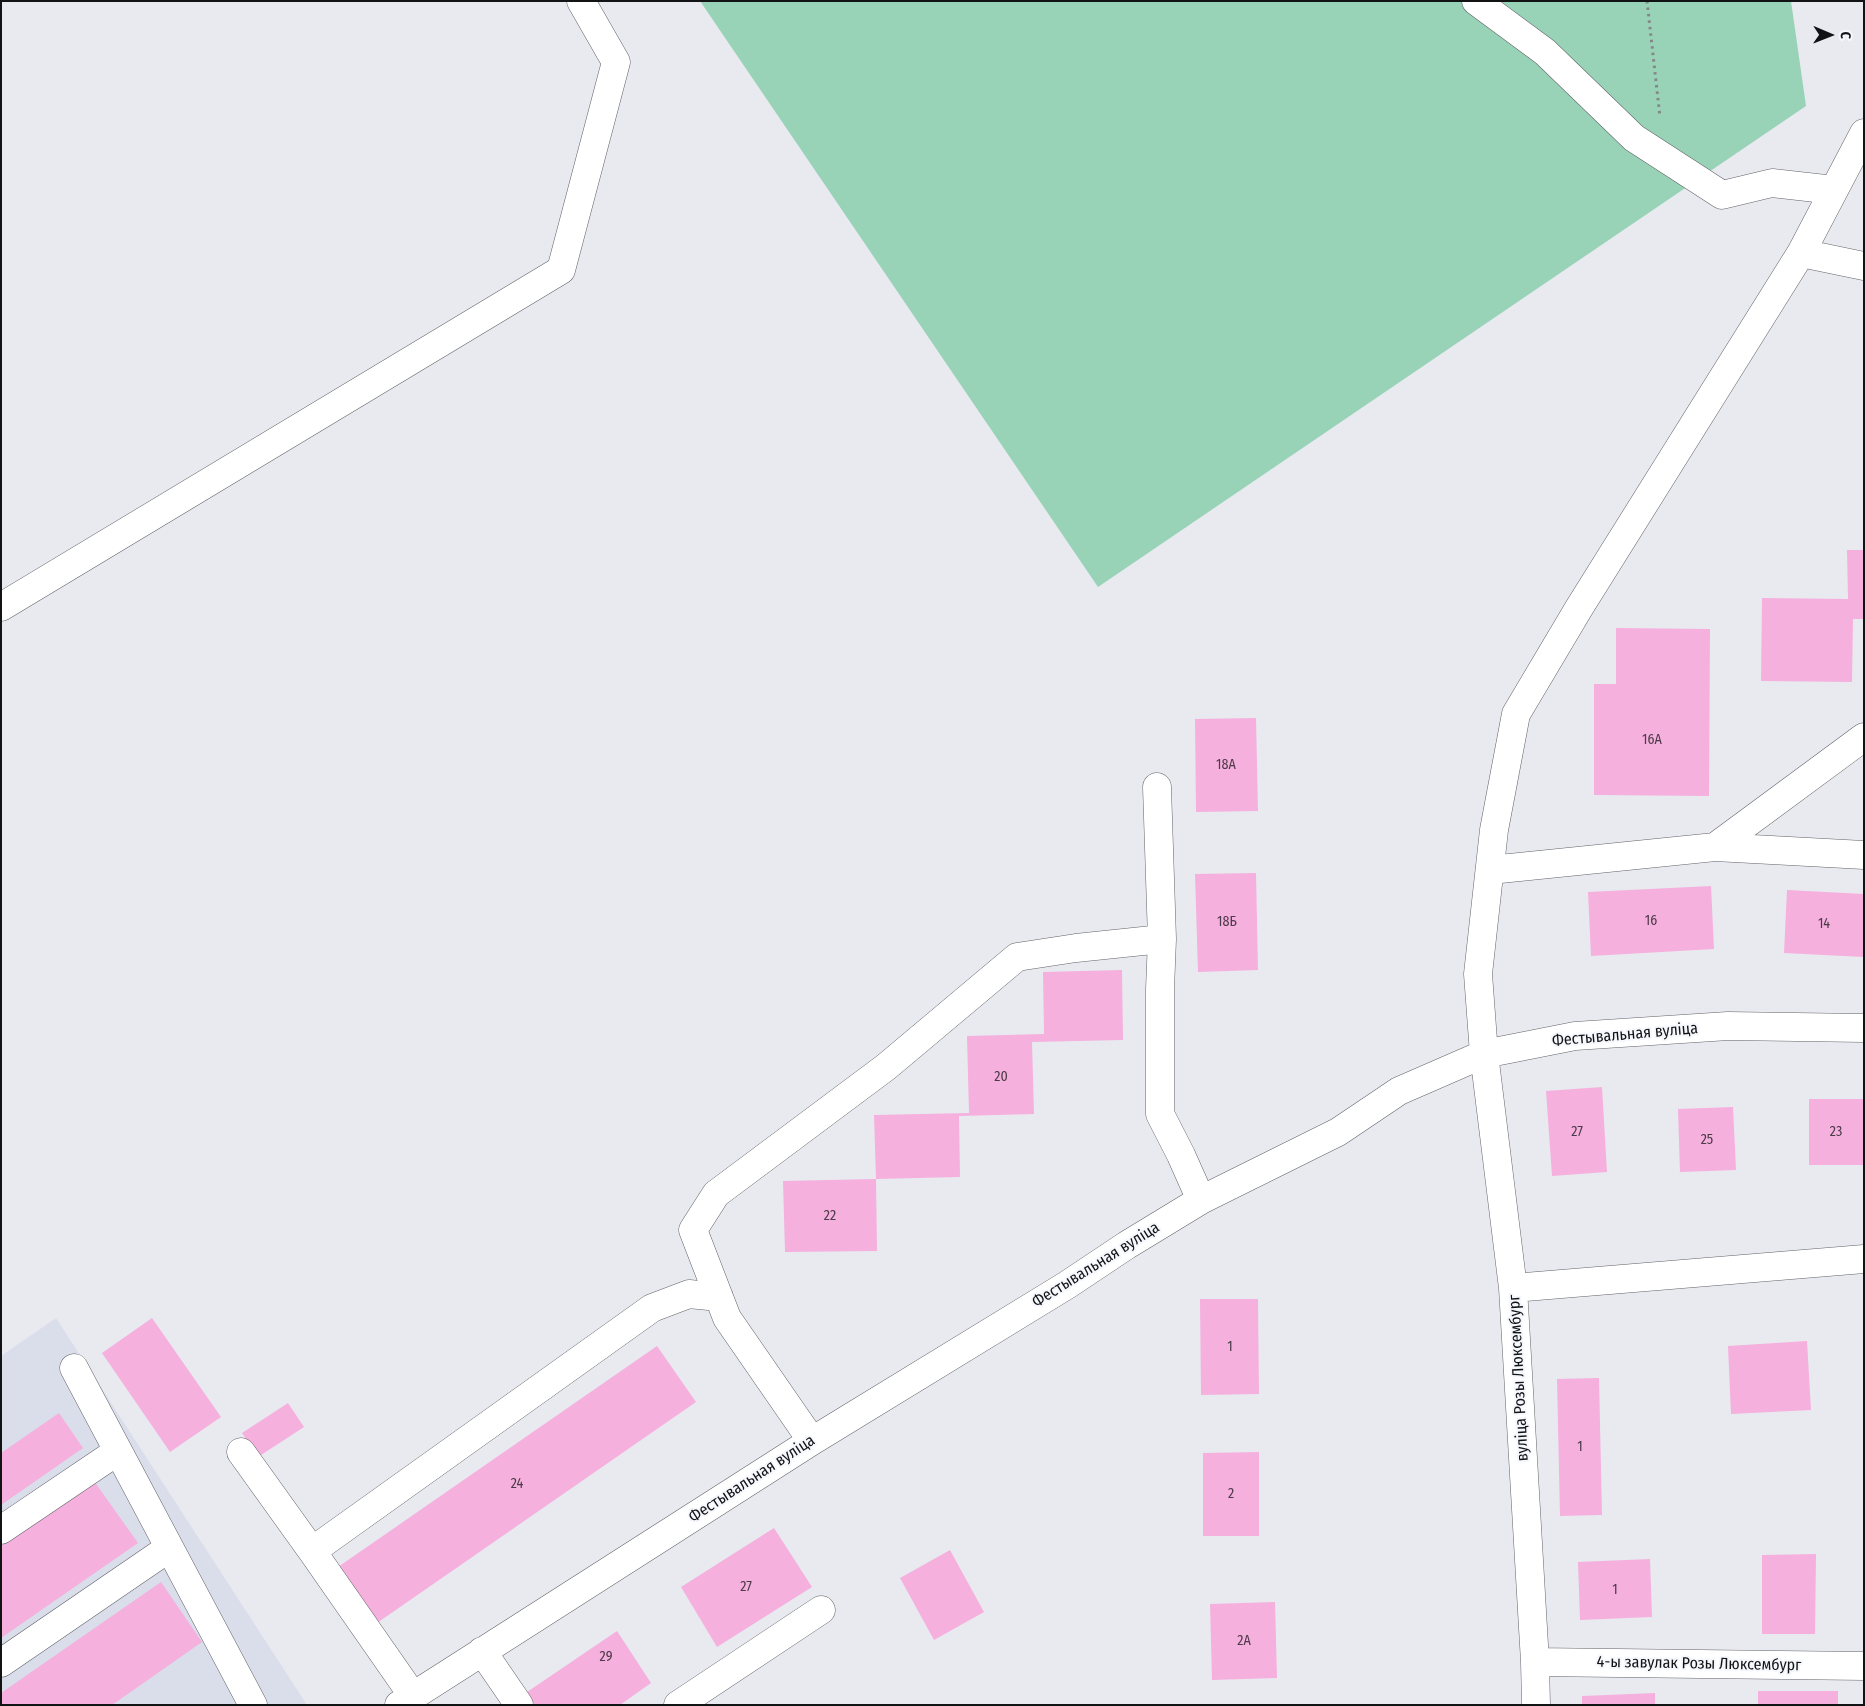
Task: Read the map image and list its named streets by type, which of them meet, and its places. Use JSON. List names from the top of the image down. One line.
{"streets":{"street":["Фестывальная вуліца","вуліца Розы Люксембург","4-ы завулак Розы Люксембург"]},"crossings":[["Фестывальная вуліца","вуліца Розы Люксембург"],["вуліца Розы Люксембург","4-ы завулак Розы Люксембург"]],"house_numbers":["16А","18А","16","18Б","14","20","27","23","25","22","1","1","24","2","27","1","2А","29"],"north":"right"}
